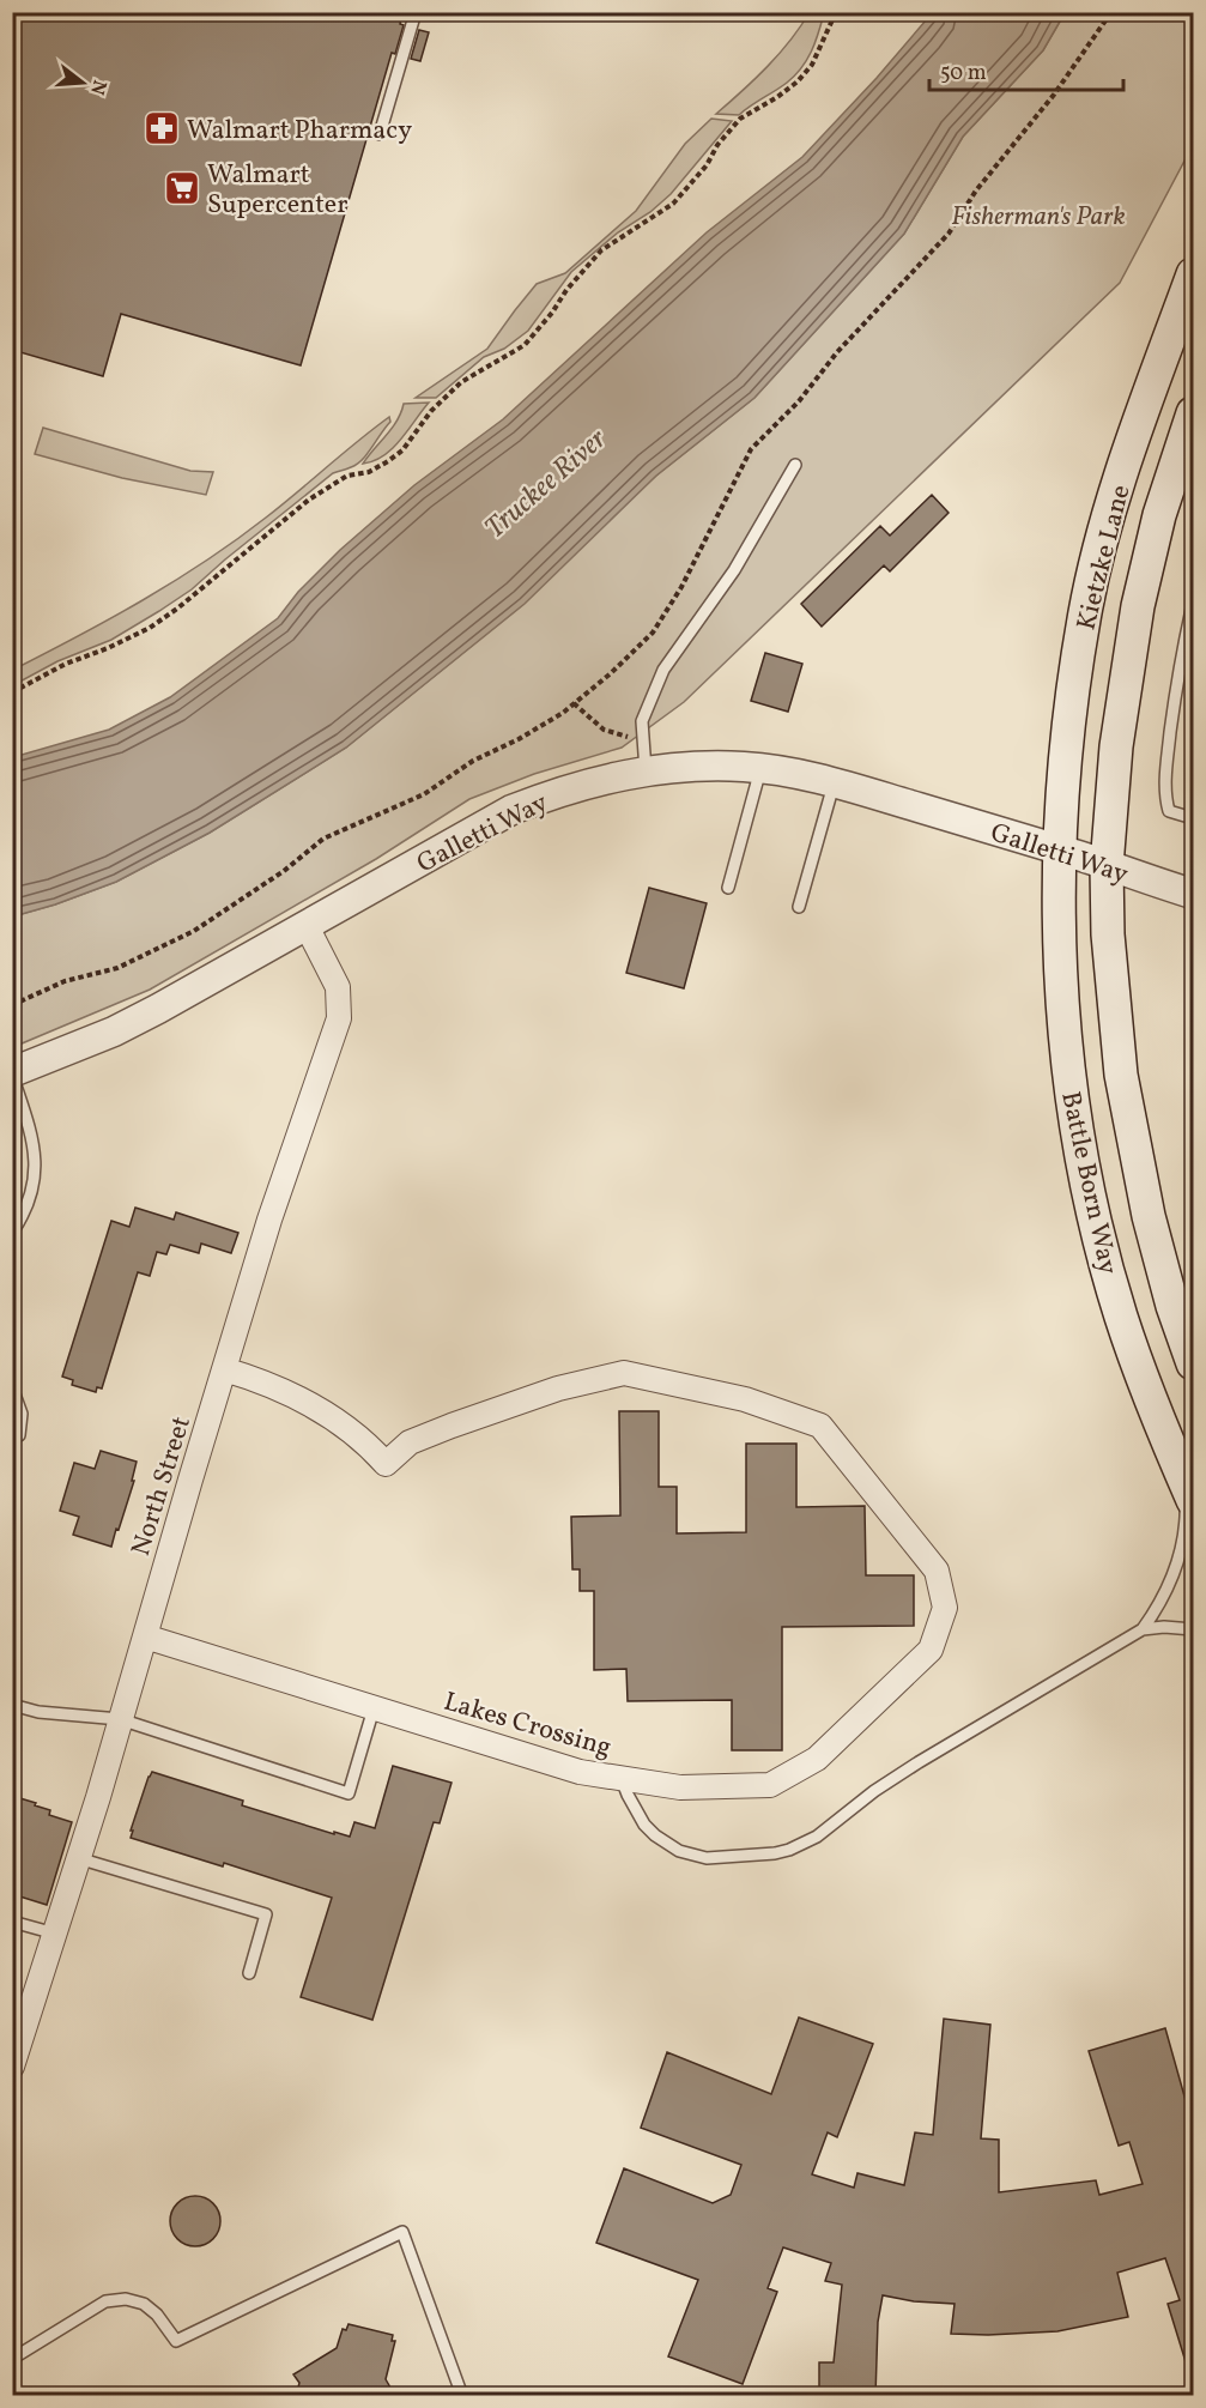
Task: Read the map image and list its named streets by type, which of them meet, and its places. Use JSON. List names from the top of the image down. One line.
{"streets":{"main road":["Kietzke Lane","Battle Born Way"],"street":["Galletti Way","North Street","Lakes Crossing"]},"crossings":[["Kietzke Lane","Galletti Way"],["Kietzke Lane","Battle Born Way"],["Galletti Way","Battle Born Way"],["Galletti Way","North Street"],["North Street","Lakes Crossing"]],"water":["Truckee River"],"parks":["Fisherman's Park"],"places":{"pharmacy":["Walmart Pharmacy"],"supermarket":["Walmart Supercenter"]},"scale_bar":"50 m","north":"right"}
